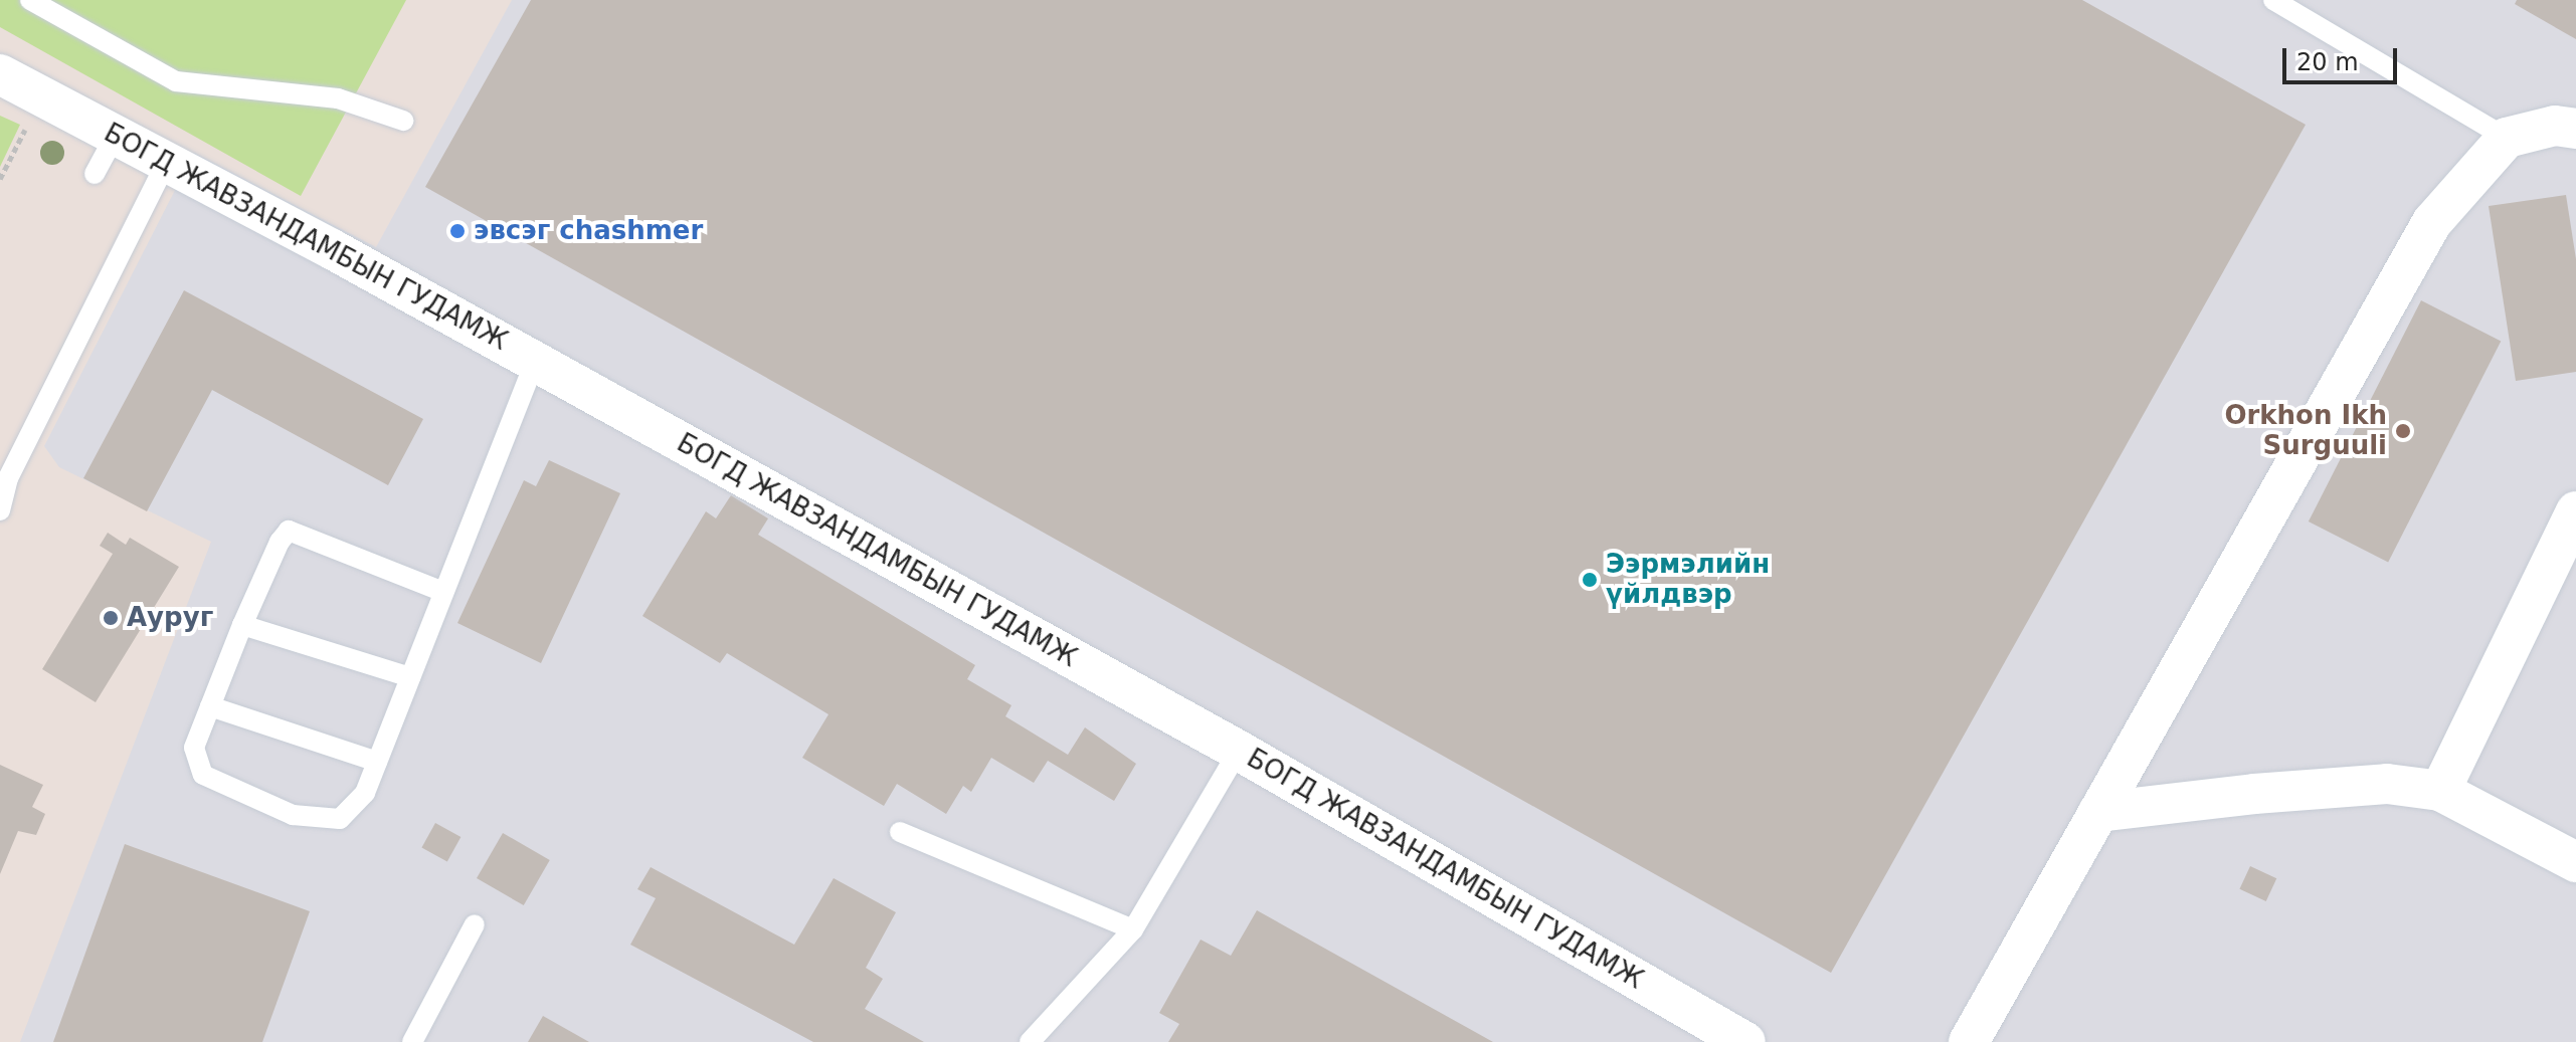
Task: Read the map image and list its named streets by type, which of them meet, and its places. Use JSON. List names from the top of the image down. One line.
{"streets":{"street":["БОГД ЖАВЗАНДАМБЫН ГУДАМЖ"]},"places":["эвсэг chashmer","Orkhon Ikh Surguuli","Ээрмэлийн үйлдвэр","Ауруг"],"scale_bar":"20 m"}
